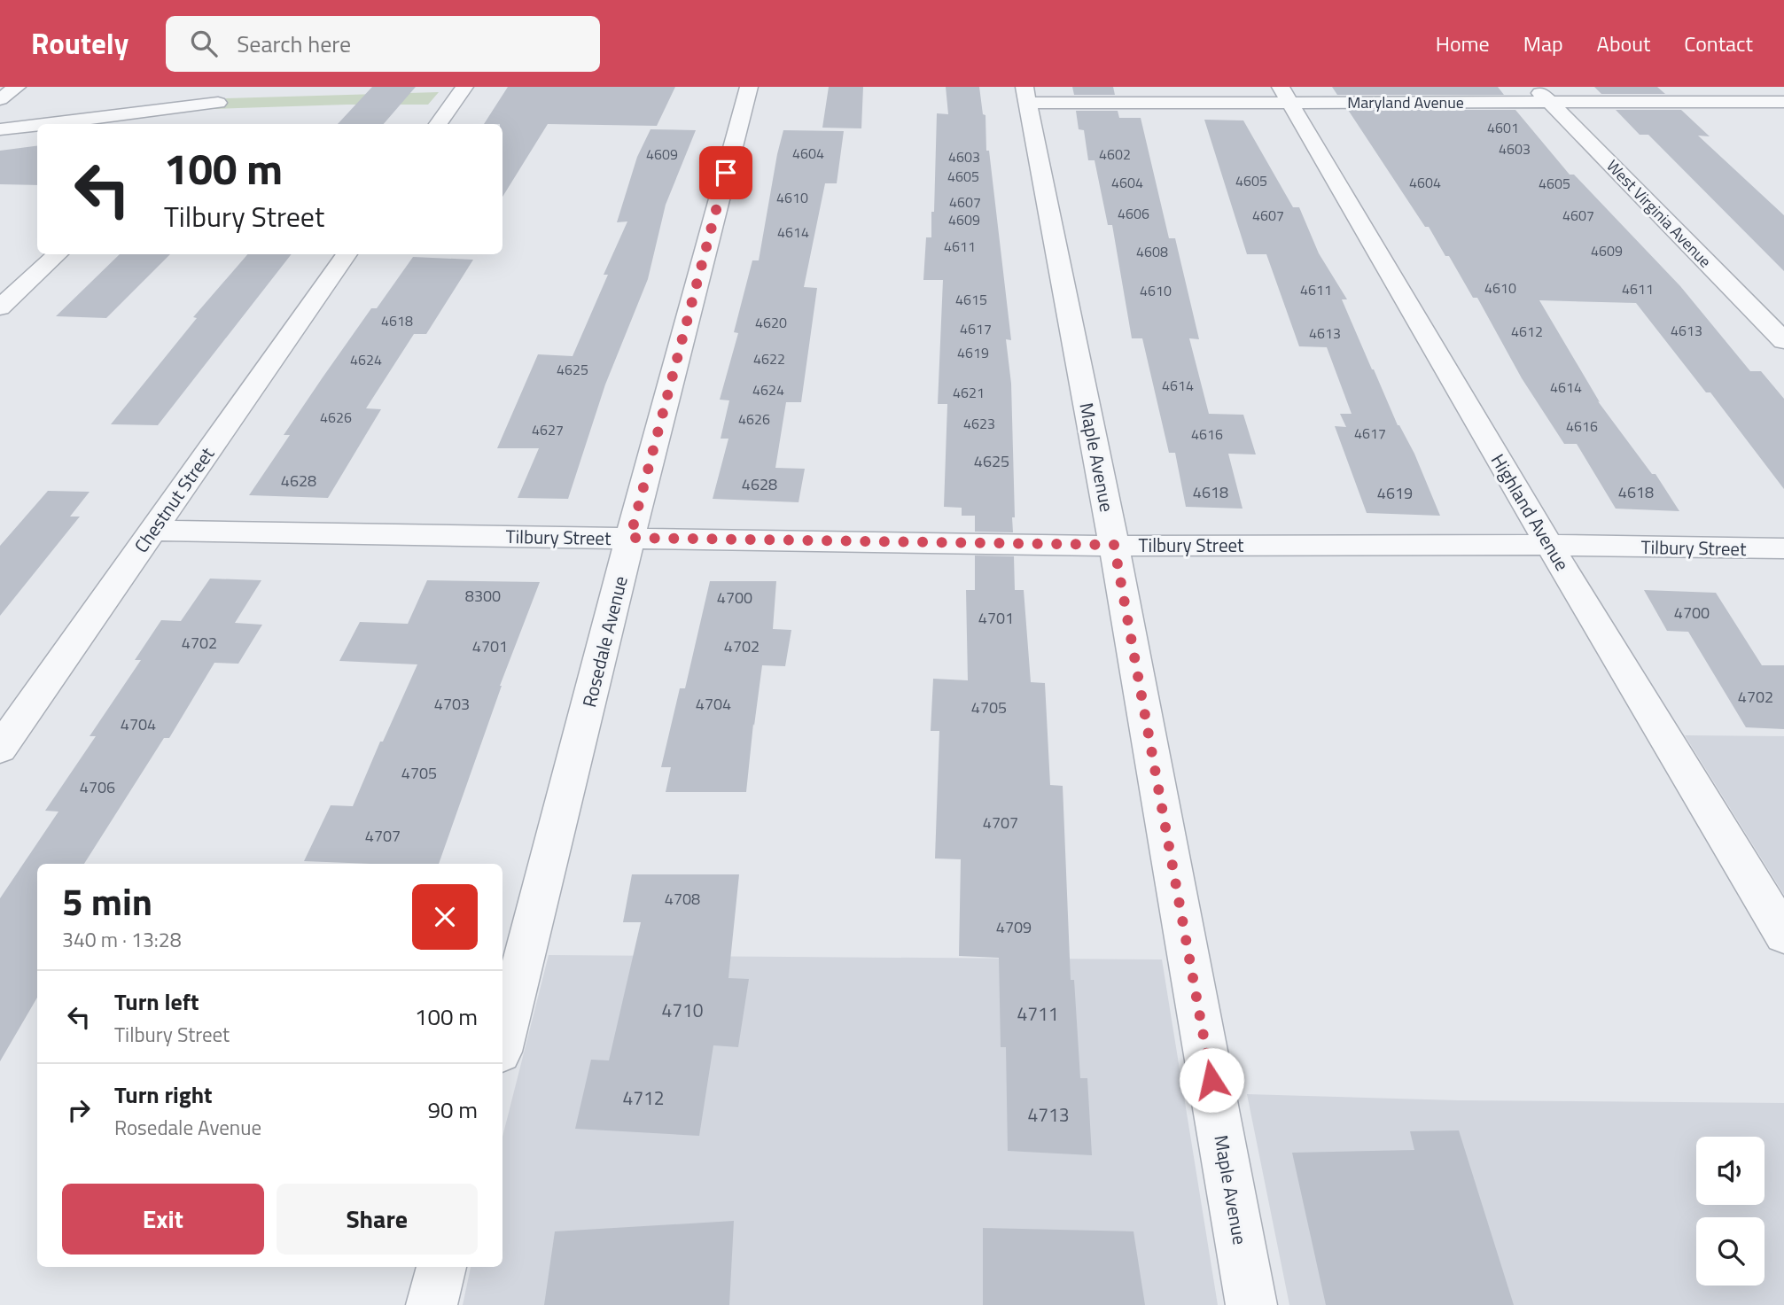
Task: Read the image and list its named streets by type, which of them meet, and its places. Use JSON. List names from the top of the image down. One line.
{"streets":{"street":["Maryland Avenue","West Virginia Avenue","Maple Avenue","Chestnut Street","Highland Avenue","Tilbury Street","Rosedale Avenue"]},"crossings":[["Maryland Avenue","West Virginia Avenue"],["Maryland Avenue","Maple Avenue"],["Maryland Avenue","Highland Avenue"],["Maple Avenue","Tilbury Street"],["Chestnut Street","Tilbury Street"],["Highland Avenue","Tilbury Street"],["Tilbury Street","Rosedale Avenue"]],"house_numbers":["4601","4603","4604","4609","4602","4603","4605","4605","4604","4604","4605","4610","4607","4606","4607","4607","4609","4614","4611","4609","4608","4610","4611","4611","4610","4615","4618","4620","4617","4613","4612","4613","4619","4622","4624","4625","4614","4614","4624","4621","4626","4626","4623","4616","4627","4617","4616","4625","4628","4628","4618","4618","4619","8300","4700","4700","4701","4702","4701","4702","4702","4703","4704","4705","4704","4705","4706","4707","4707","4708","4709","4710","4711","4712","4713"],"page":{"header":"Routely","search":"Search here","nav":["Home","Map","About","Contact"],"turn":["100 m","Tilbury Street"],"heading":["5 min","340 m · 13:28"],"list":[{"name":"Turn left","note":"Tilbury Street","value":"100 m"},{"name":"Turn right","note":"Rosedale Avenue","value":"90 m"}],"buttons":["Exit","Share"]}}
